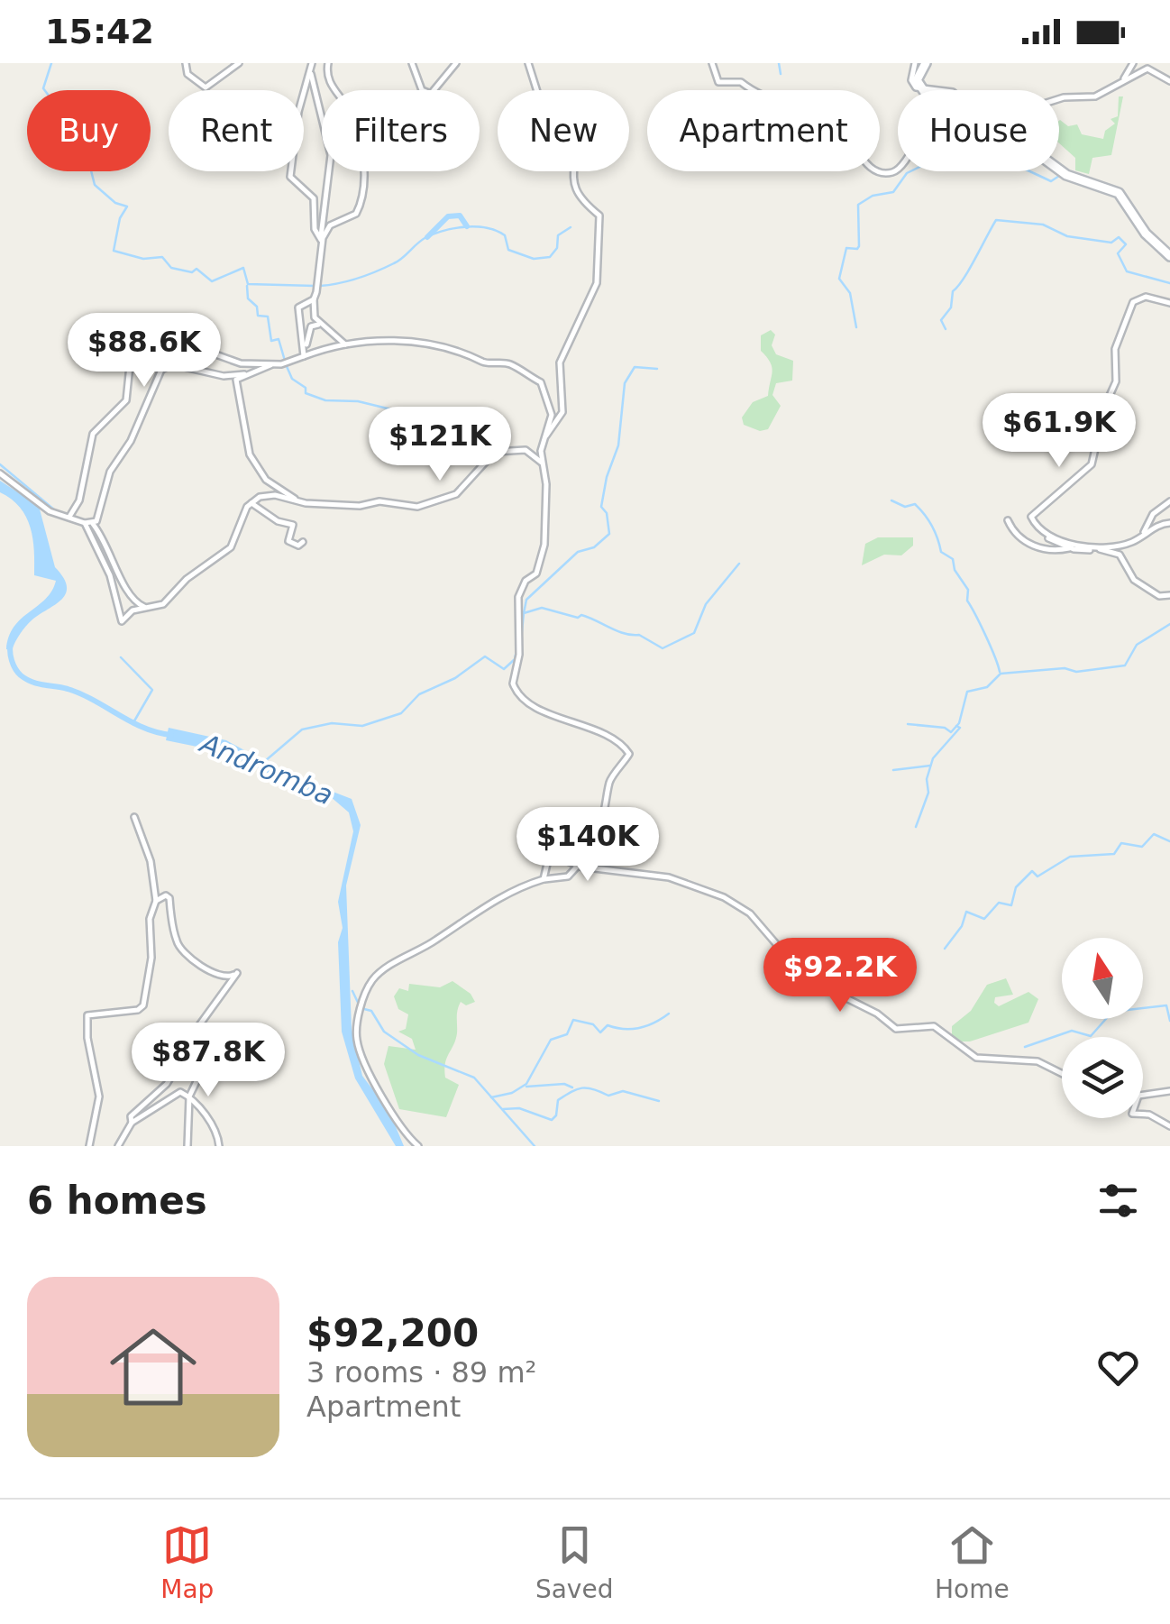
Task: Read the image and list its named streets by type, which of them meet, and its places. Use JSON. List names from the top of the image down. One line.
{"water":["Andromba"],"north":"top","page":{"status":"15:42","chip":["Buy","Rent","Filters","New","Apartment","House"],"price":["$88.6K","$61.9K","$121K","$140K","$92.2K","$87.8K"],"heading":"6 homes","list":[{"name":"$92,200","note":"3 rooms · 89 m² · Apartment"}],"tabs":["Map","Saved","Home"]}}
